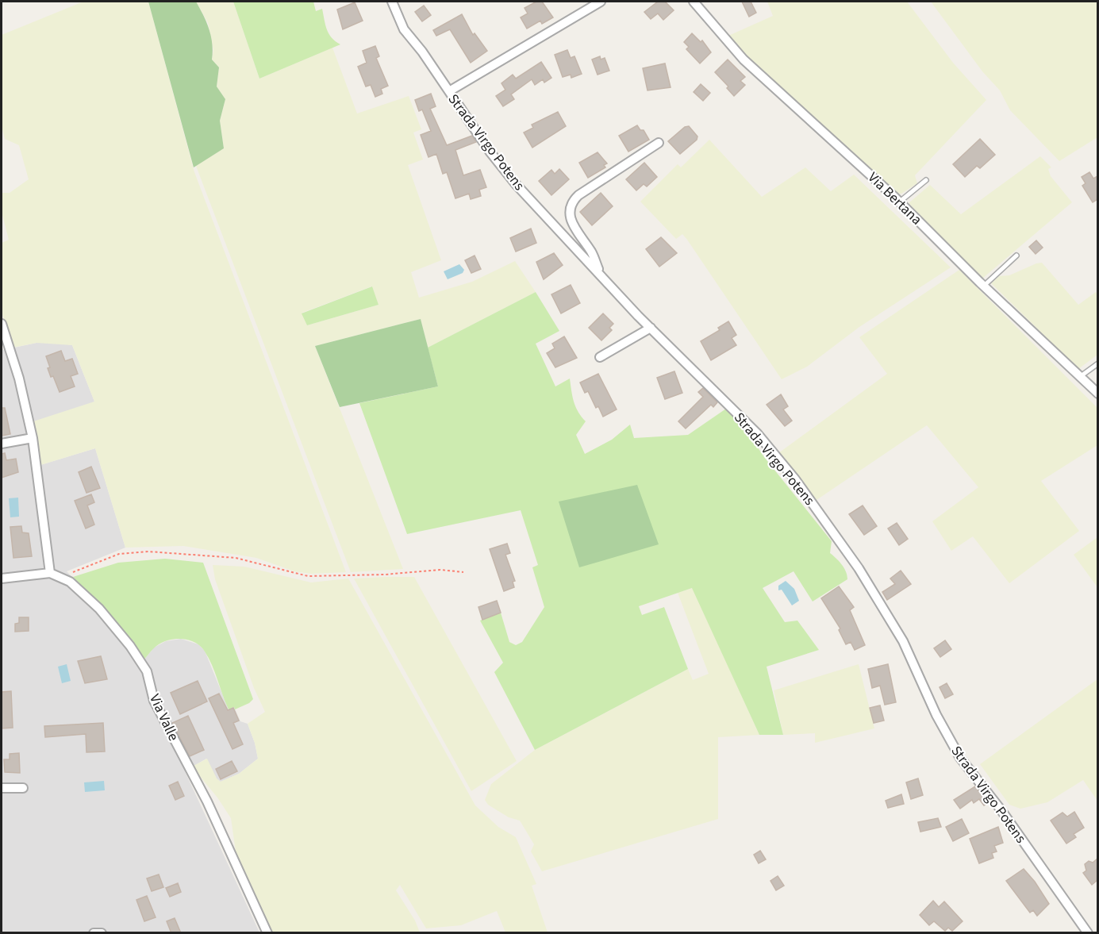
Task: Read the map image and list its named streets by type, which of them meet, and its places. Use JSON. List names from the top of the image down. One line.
{"streets":{"street":["Strada Virgo Potens","Via Bertana","Via Valle"]}}
